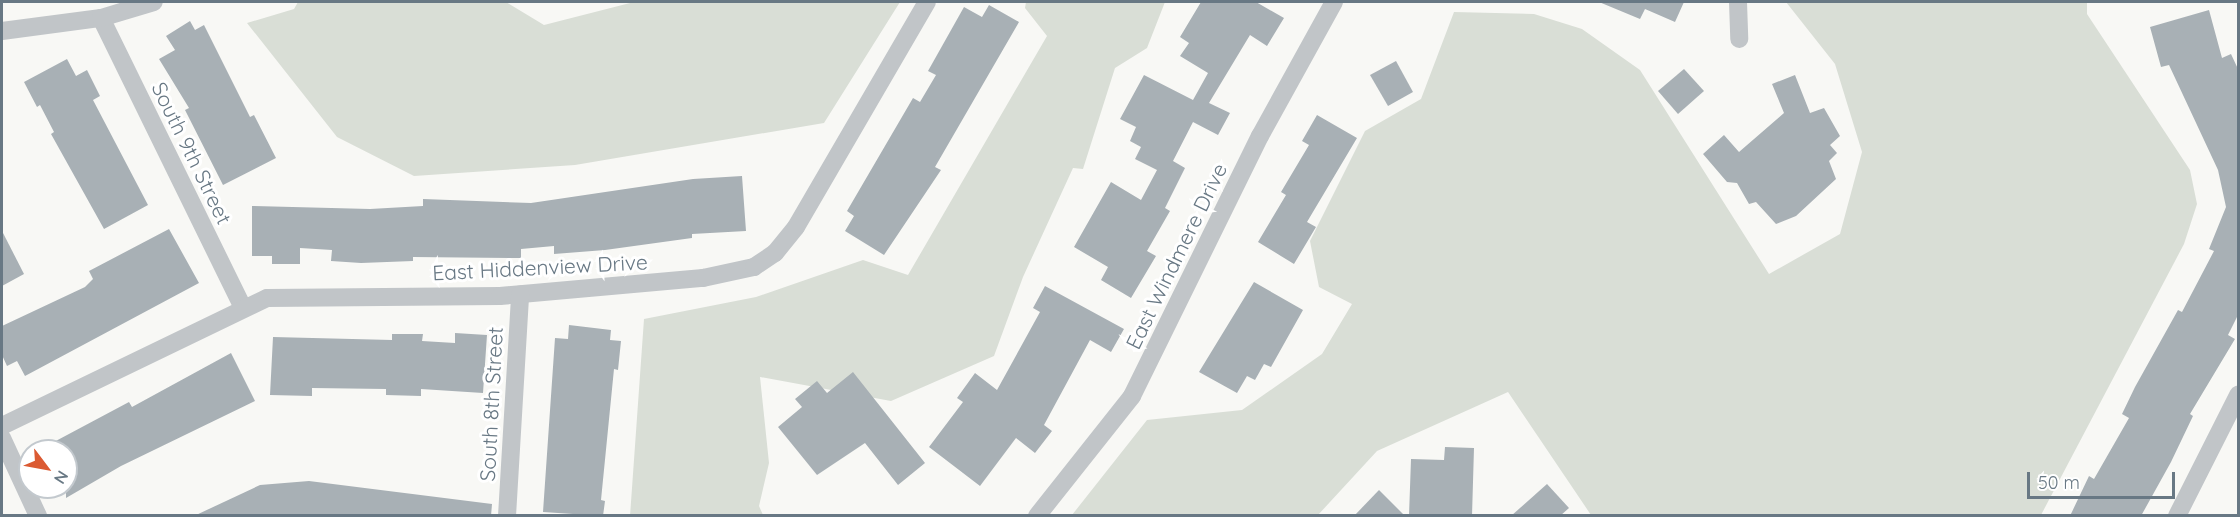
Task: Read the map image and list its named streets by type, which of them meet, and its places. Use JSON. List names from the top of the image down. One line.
{"streets":{"street":["South 9th Street","East Windmere Drive","East Hiddenview Drive","South 8th Street"]},"crossings":[["South 9th Street","East Hiddenview Drive"],["East Hiddenview Drive","South 8th Street"]],"scale_bar":"50 m","north":"bottom right"}
